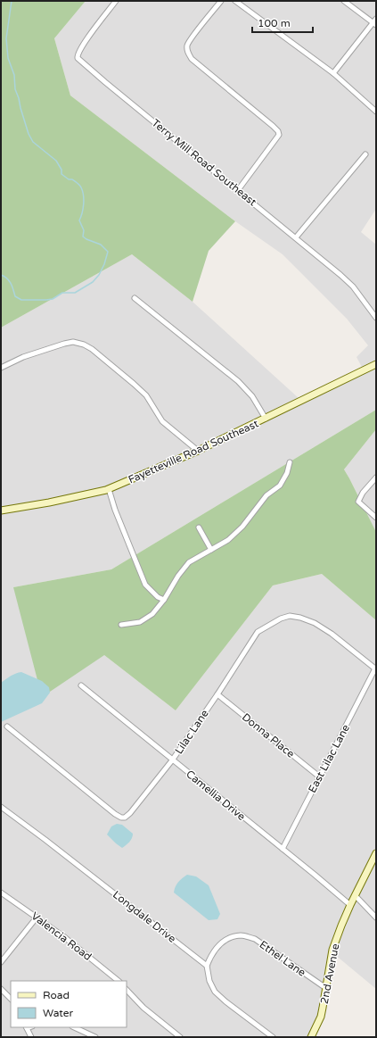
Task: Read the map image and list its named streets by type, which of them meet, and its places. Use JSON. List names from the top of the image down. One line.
{"streets":{"street":["Terry Mill Road Southeast","Fayetteville Road Southeast","Lilac Lane","Donna Place","East Lilac Lane","Camellia Drive","Longdale Drive","Valencia Road","Ethel Lane","2nd Avenue"]},"crossings":[["Lilac Lane","Donna Place"],["Lilac Lane","East Lilac Lane"],["Lilac Lane","Camellia Drive"],["Donna Place","East Lilac Lane"],["East Lilac Lane","Camellia Drive"],["Camellia Drive","2nd Avenue"],["Longdale Drive","Ethel Lane"],["Ethel Lane","2nd Avenue"]],"legend":["Road","Water"],"scale_bar":"100 m"}
